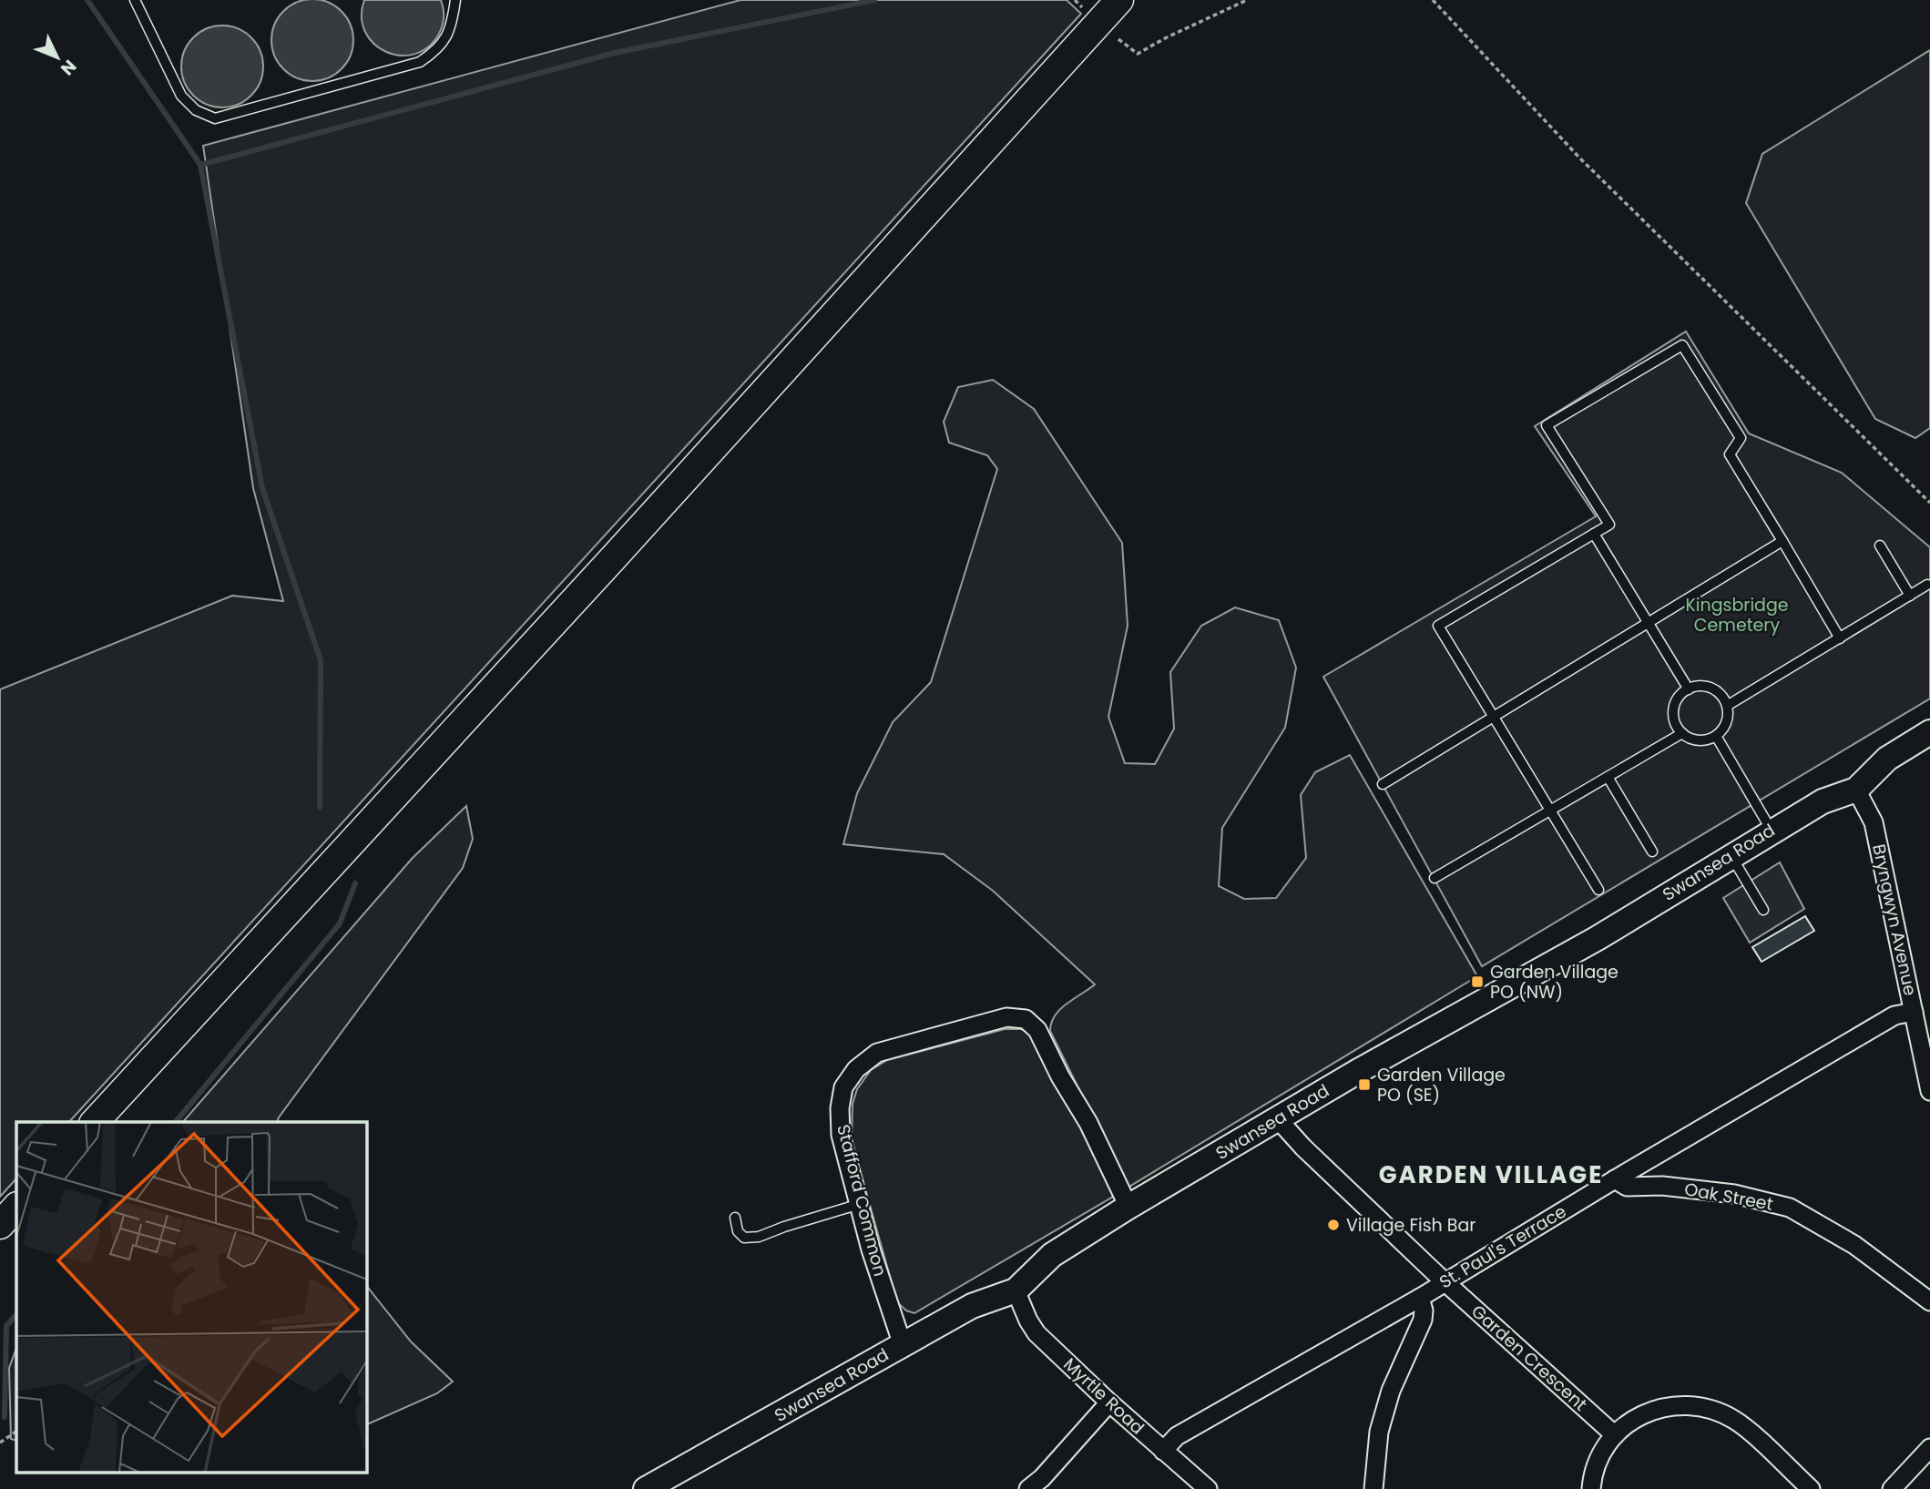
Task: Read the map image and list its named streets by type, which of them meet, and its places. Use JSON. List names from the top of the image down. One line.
{"streets":{"main road":["Swansea Road"],"street":["Bryngwyn Avenue","Oak Street","Stafford Common","St. Paul's Terrace","Garden Crescent","Myrtle Road"]},"crossings":[["Swansea Road","Bryngwyn Avenue"],["Swansea Road","Stafford Common"],["Swansea Road","Garden Crescent"],["Swansea Road","Myrtle Road"],["Bryngwyn Avenue","St. Paul's Terrace"],["Oak Street","St. Paul's Terrace"],["St. Paul's Terrace","Garden Crescent"],["St. Paul's Terrace","Myrtle Road"]],"districts":["GARDEN VILLAGE"],"parks":["Kingsbridge Cemetery"],"places":{"transit":["Garden Village PO (NW)","Garden Village PO (SE)"],"other":["Village Fish Bar"]},"north":"bottom right"}
